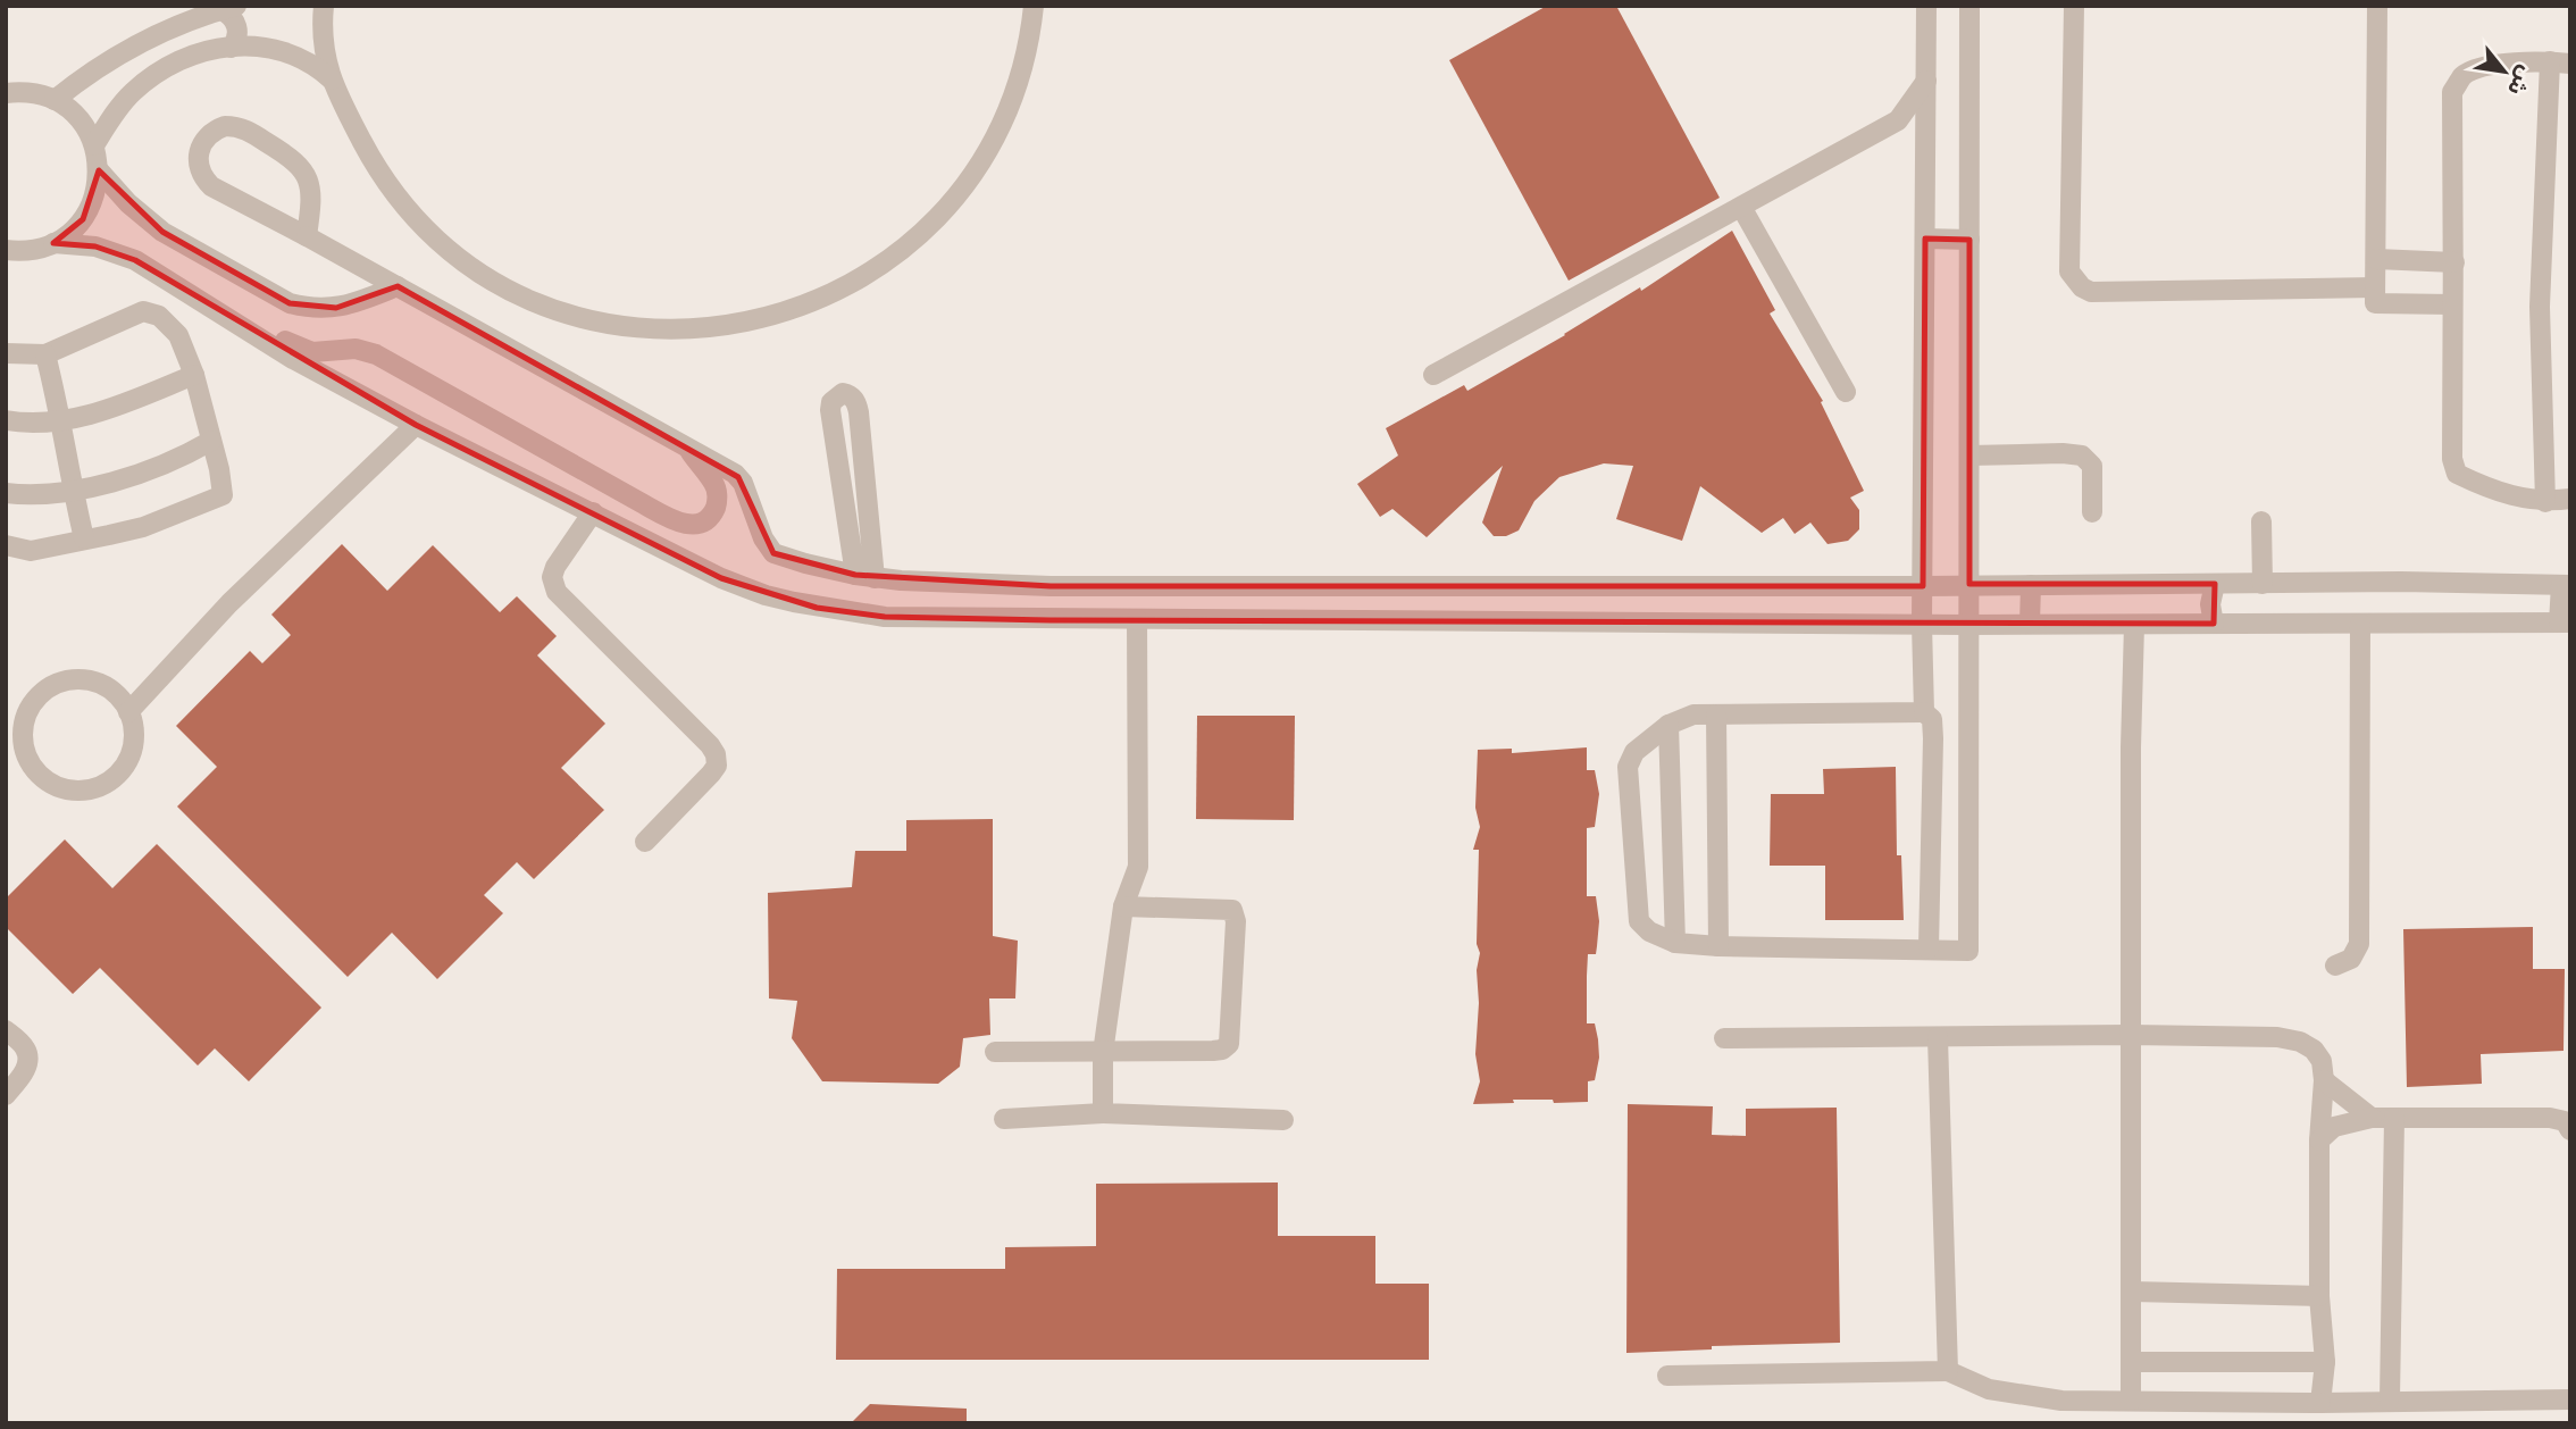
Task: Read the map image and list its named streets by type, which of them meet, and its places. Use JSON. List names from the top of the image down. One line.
{"north":"bottom right"}
